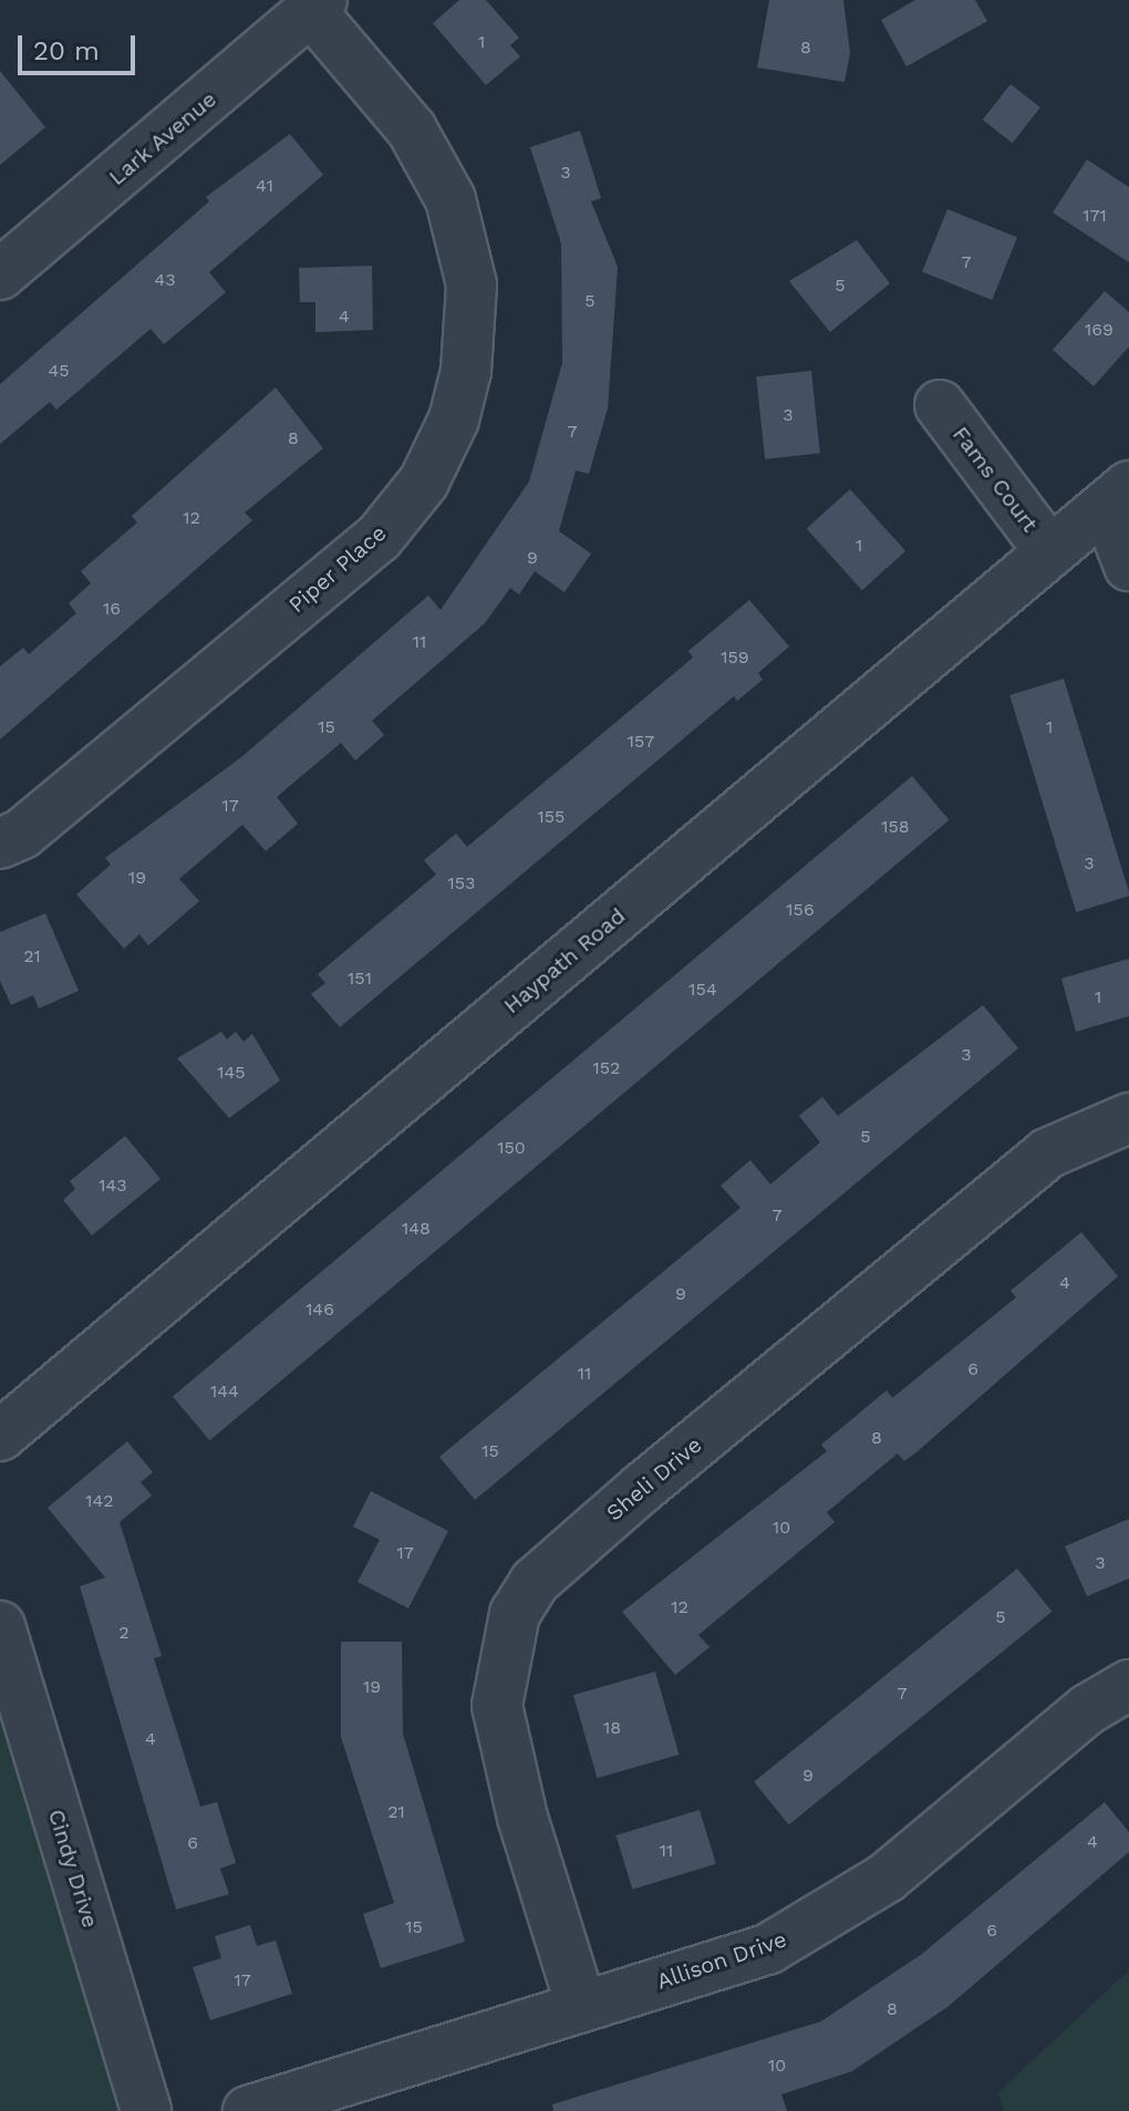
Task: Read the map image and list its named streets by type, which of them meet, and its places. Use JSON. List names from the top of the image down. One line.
{"streets":{"street":["Lark Avenue","Fams Court","Piper Place","Haypath Road","Sheli Drive","Cindy Drive","Allison Drive"]},"crossings":[["Lark Avenue","Piper Place"],["Fams Court","Haypath Road"],["Sheli Drive","Allison Drive"]],"house_numbers":["1","8","3","41","171","7","43","5","5","4","169","45","3","7","8","12","1","9","16","11","159","15","1","157","17","155","158","3","19","153","156","21","151","154","1","3","152","145","5","150","143","7","148","4","9","146","6","11","144","8","15","142","10","17","3","12","5","2","19","7","18","4","9","21","4","6","11","15","6","17","8","10"],"scale_bar":"20 m"}
